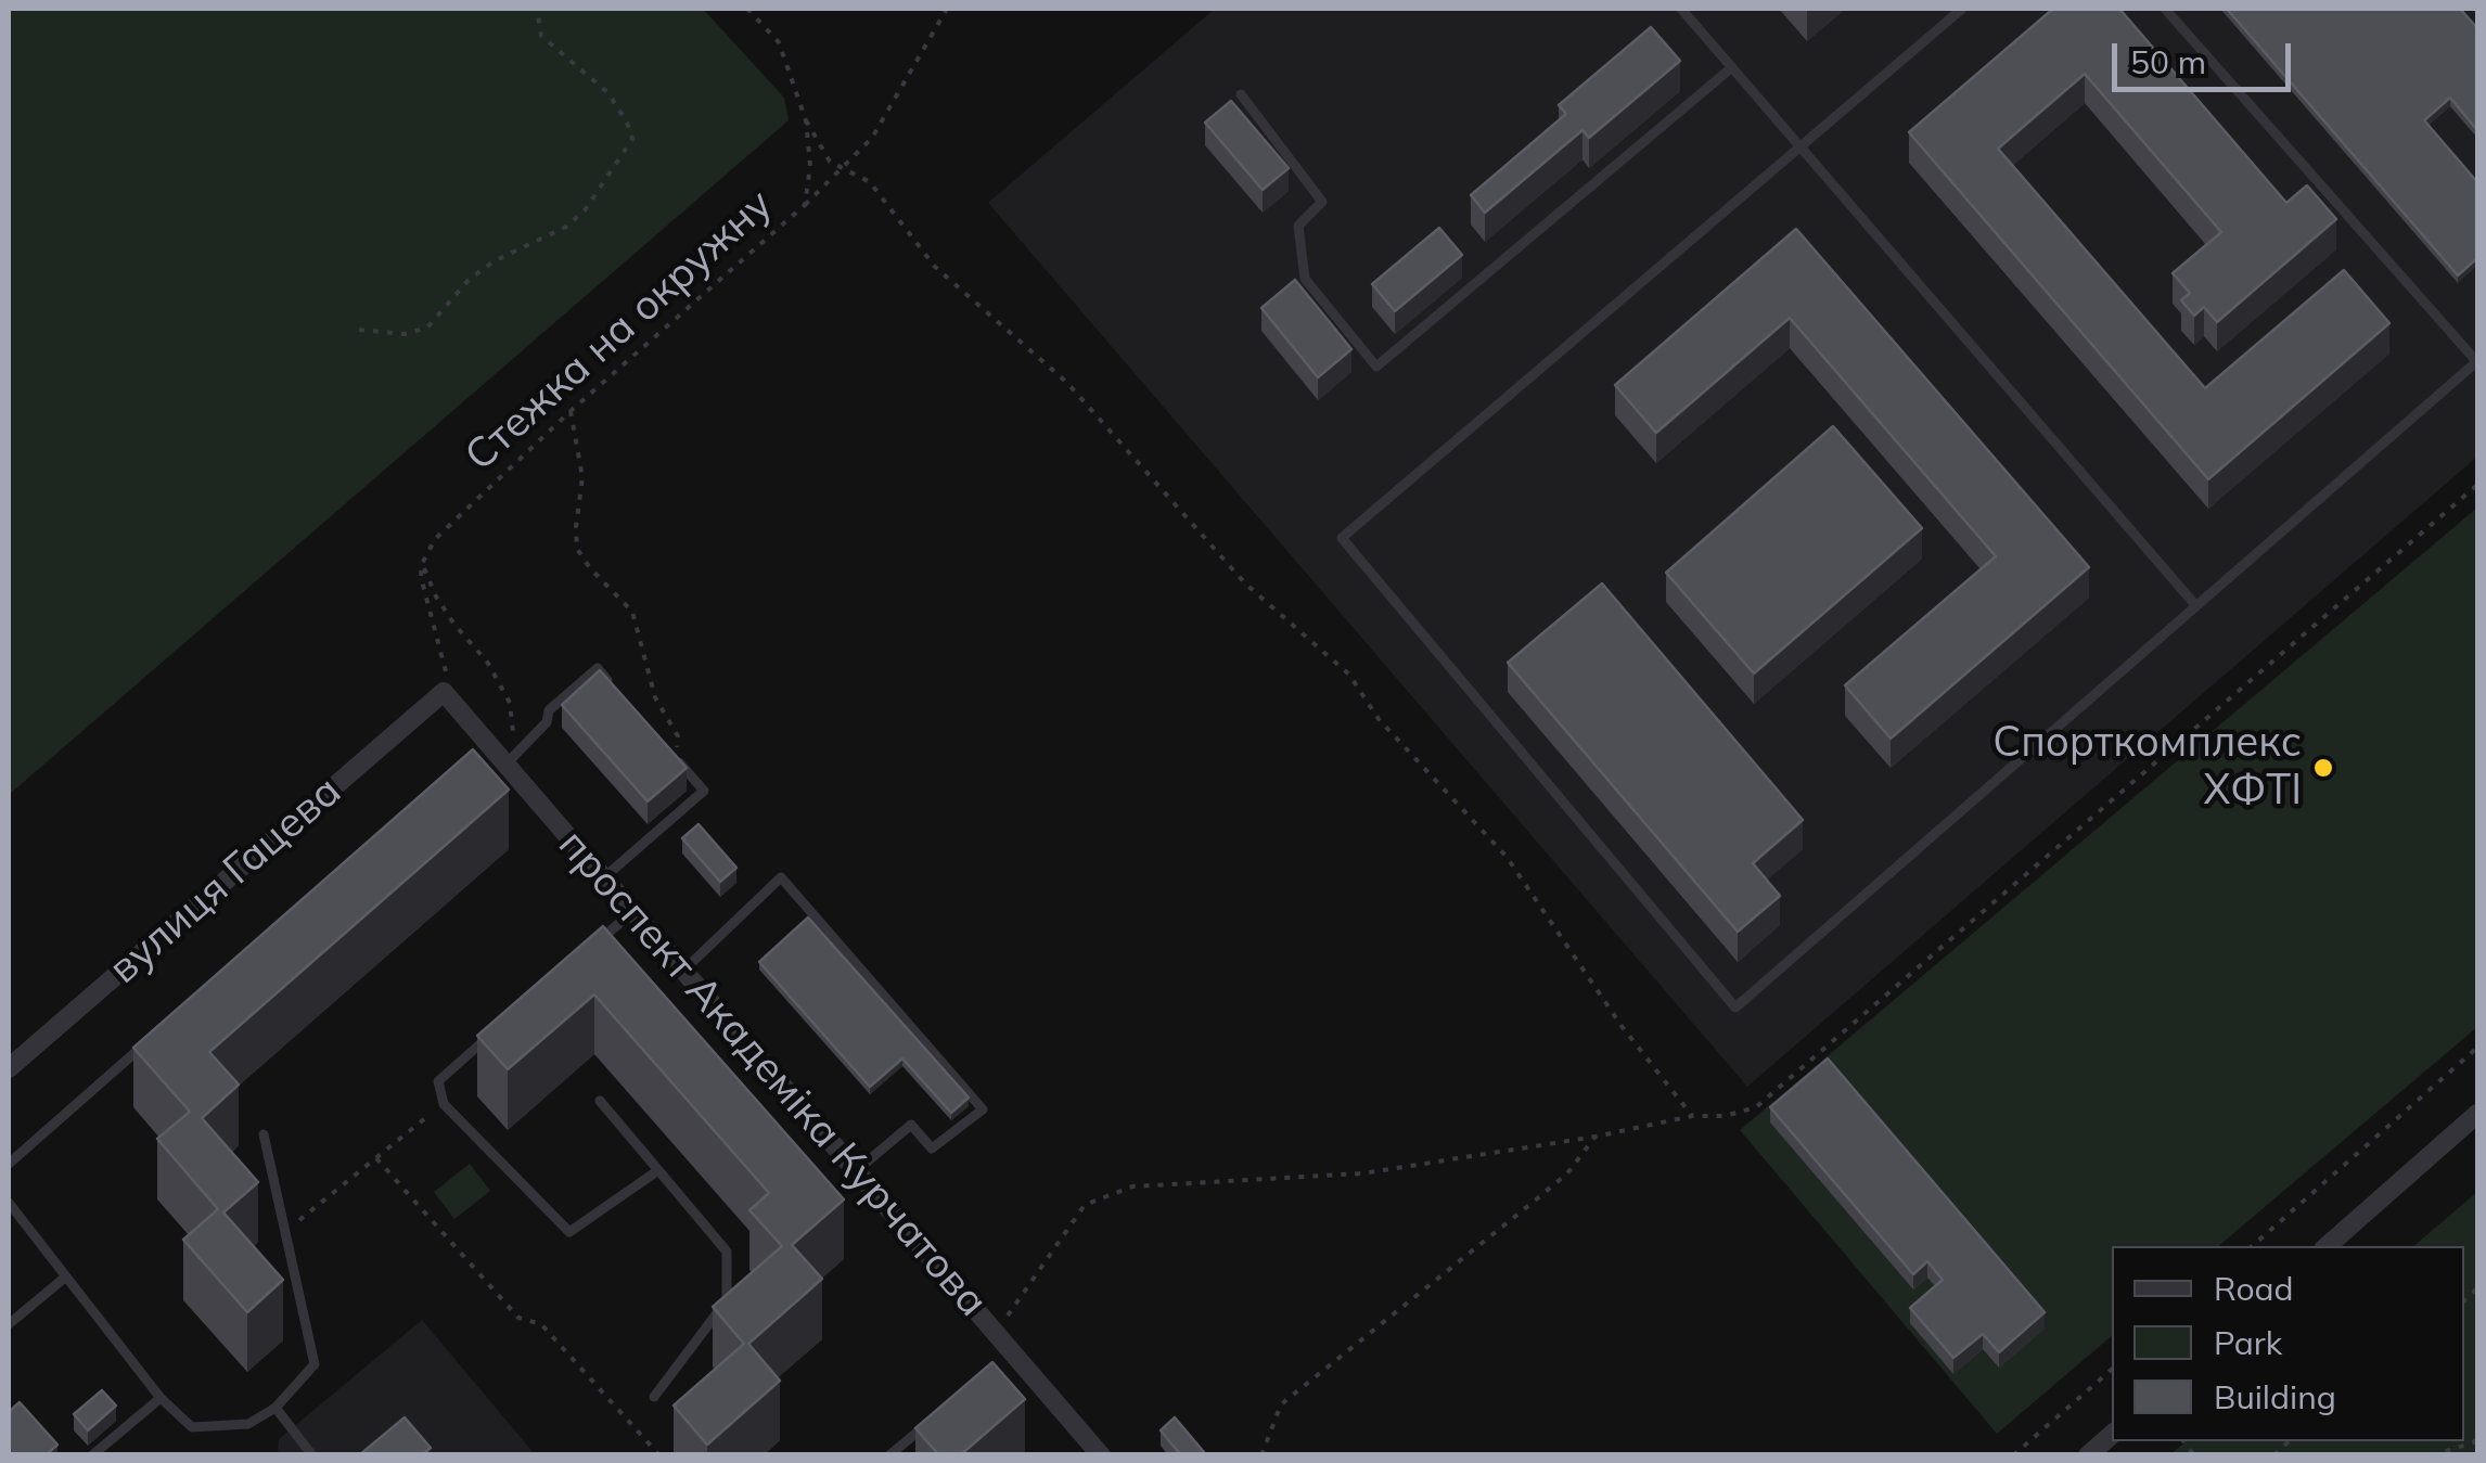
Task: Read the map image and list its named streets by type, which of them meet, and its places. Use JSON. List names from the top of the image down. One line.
{"streets":{"street":["вулиця Гацева","проспект Академіка Курчатова"],"path":["Стежка на окружну"]},"crossings":[["вулиця Гацева","проспект Академіка Курчатова"]],"places":["Спорткомплекс ХФТІ"],"legend":["Road","Park","Building"],"scale_bar":"50 m"}
